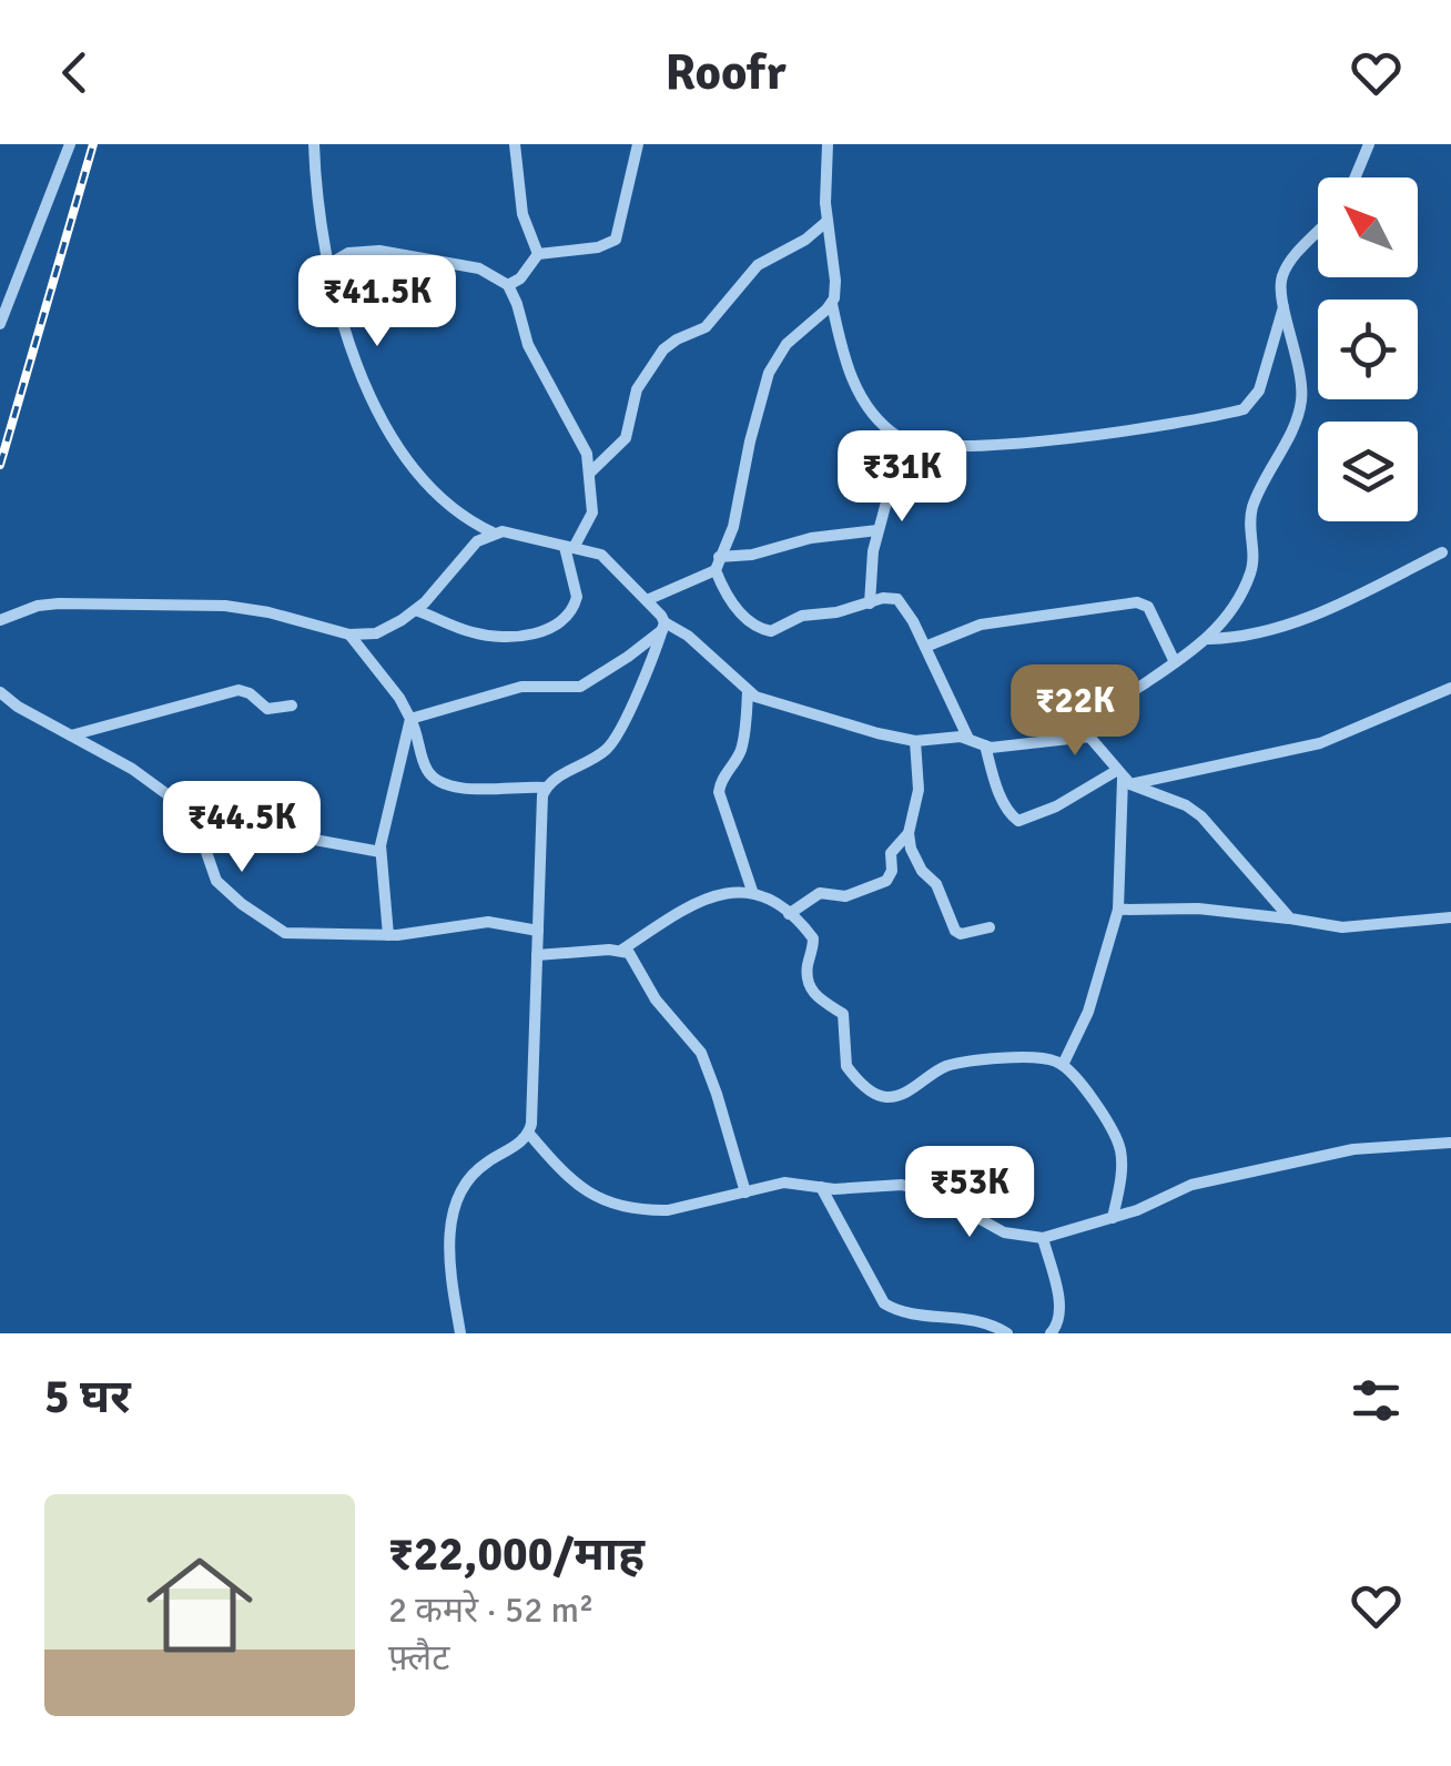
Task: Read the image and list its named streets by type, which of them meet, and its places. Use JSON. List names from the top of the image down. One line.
{"north":"top left","page":{"header":"Roofr","price":["₹41.5K","₹31K","₹22K","₹44.5K","₹53K"],"heading":"5 घर","list":[{"name":"₹22,000/माह","note":"2 कमरे · 52 m² · फ़्लैट"}]}}
